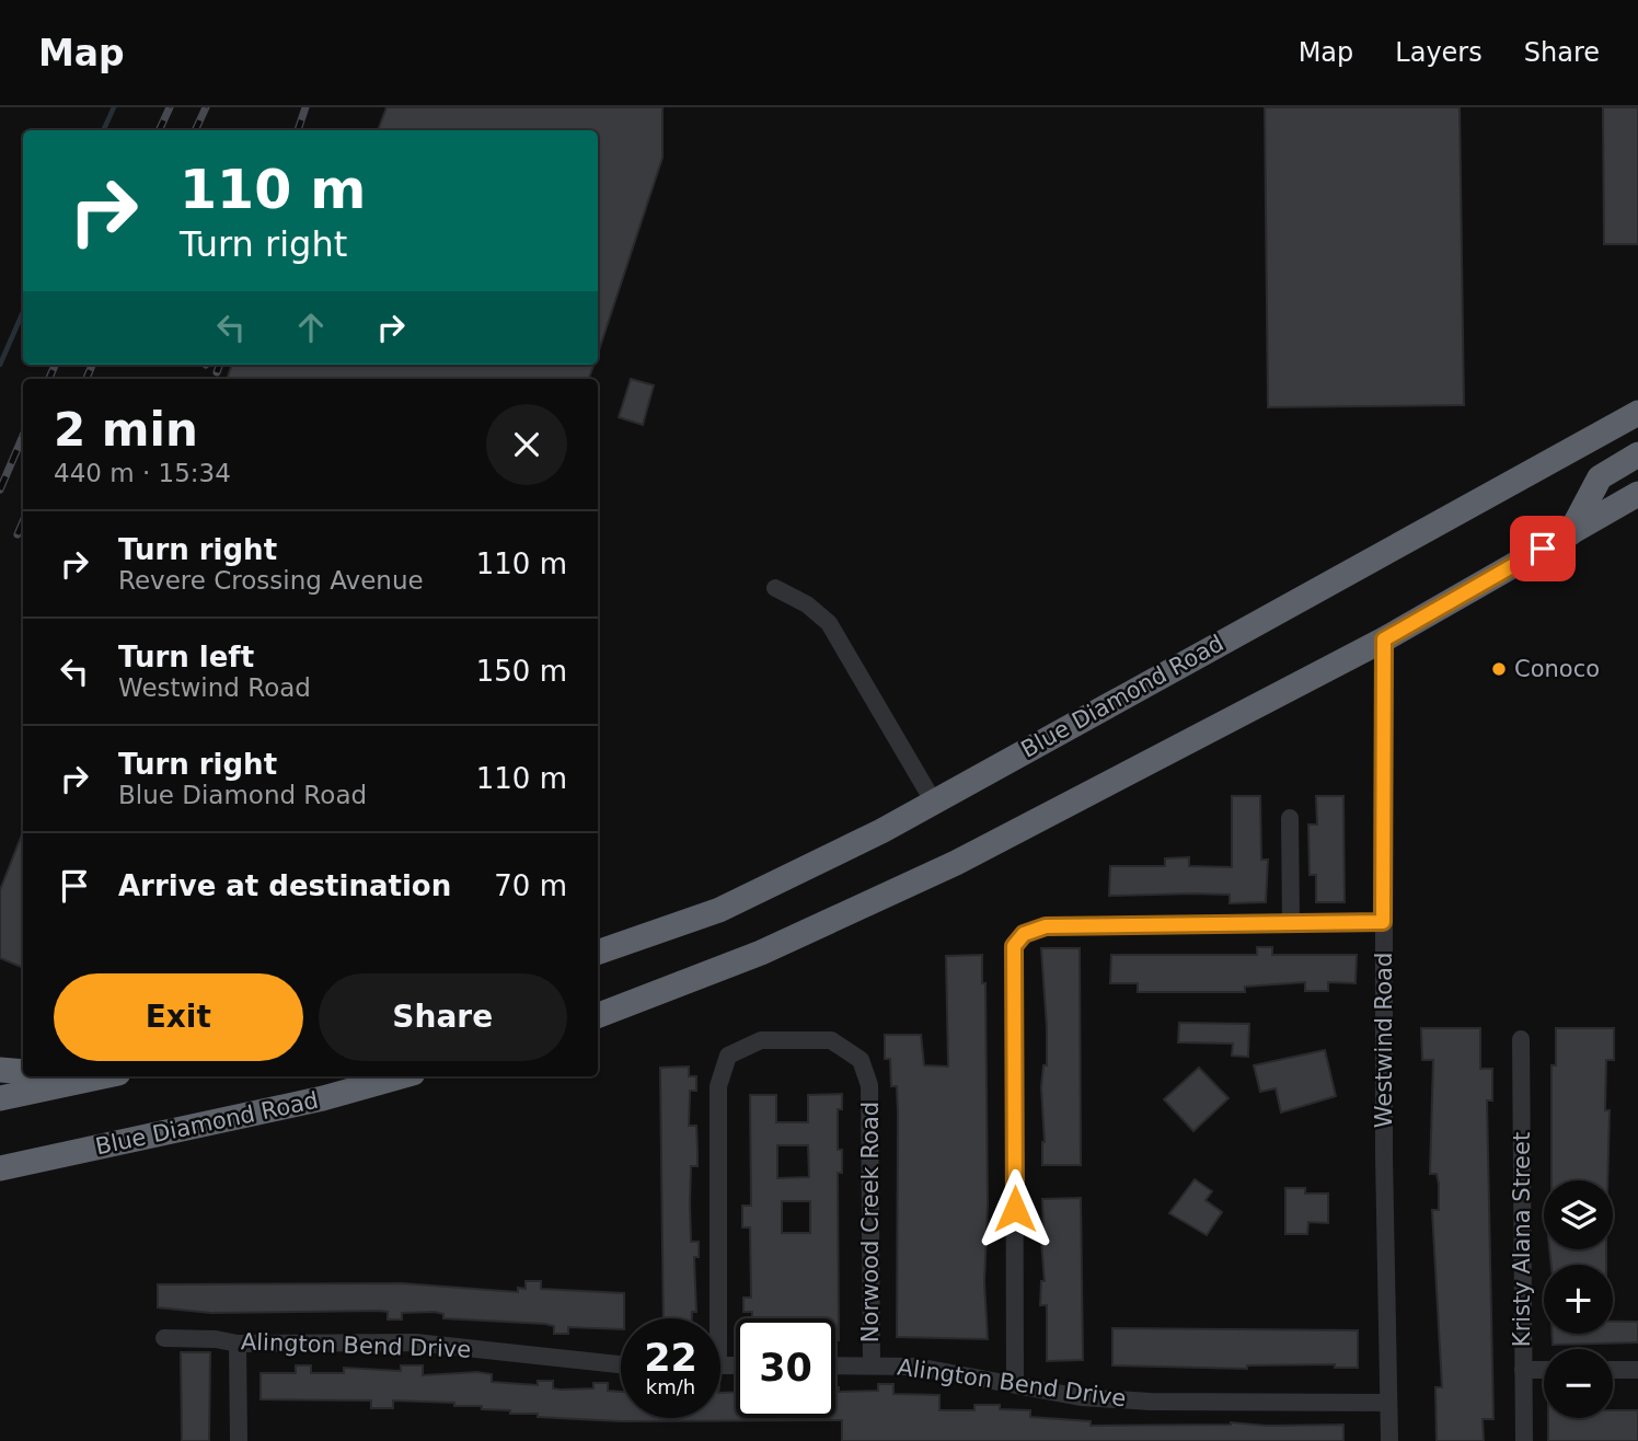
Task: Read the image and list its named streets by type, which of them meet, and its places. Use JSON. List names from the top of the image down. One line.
{"streets":{"highway":["Blue Diamond Road"],"street":["Westwind Road","Norwood Creek Road","Kristy Alana Street","Alington Bend Drive"]},"crossings":[["Westwind Road","Alington Bend Drive"],["Norwood Creek Road","Alington Bend Drive"]],"places":["Conoco"],"page":{"header":"Map","nav":["Map","Layers","Share"],"turn":["110 m","Turn right"],"heading":["2 min","440 m · 15:34"],"list":[{"name":"Turn right","note":"Revere Crossing Avenue","value":"110 m"},{"name":"Turn left","note":"Westwind Road","value":"150 m"},{"name":"Turn right","note":"Blue Diamond Road","value":"110 m"},{"name":"Arrive at destination","value":"70 m"}],"buttons":["Exit","Share"],"map_buttons":["+","−"],"speed":"22 km/h","limit":"30"}}
